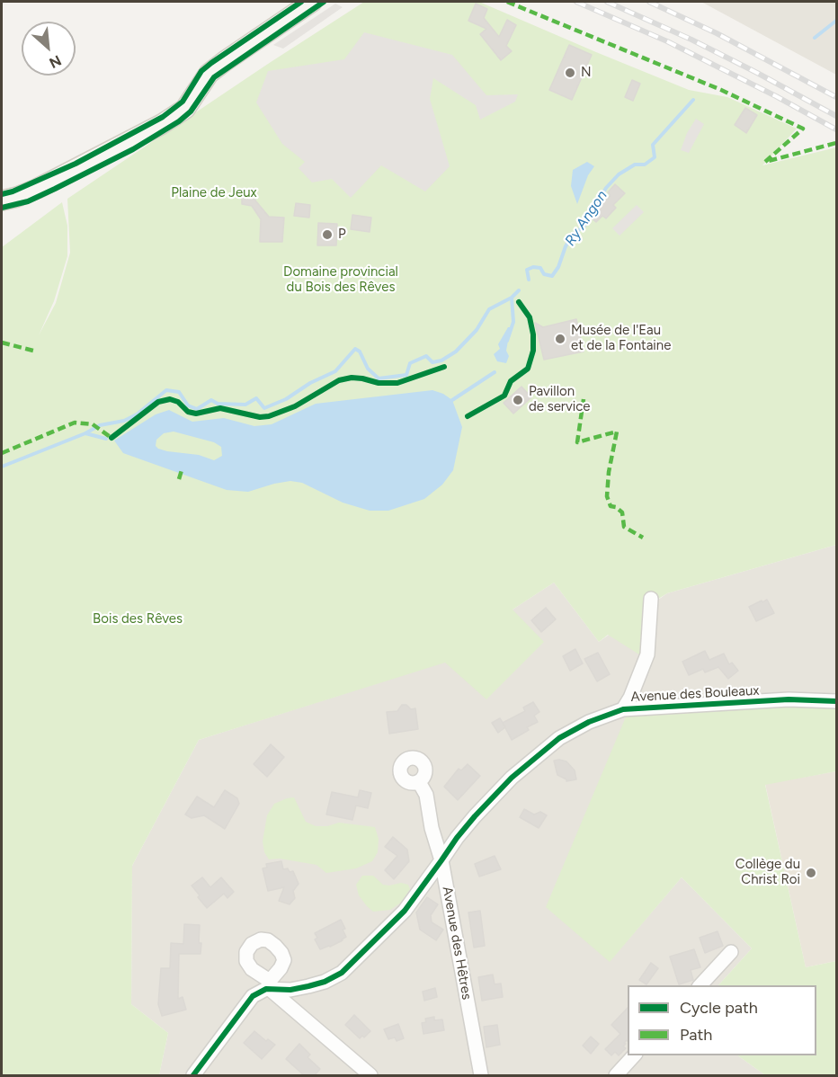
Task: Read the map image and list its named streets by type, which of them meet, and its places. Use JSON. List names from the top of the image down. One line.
{"streets":{"street":["Avenue des Bouleaux","Avenue des Hêtres"]},"crossings":[["Avenue des Bouleaux","Avenue des Hêtres"]],"water":["Ry Angon"],"parks":["Plaine de Jeux","Domaine provincial du Bois des Rêves","Bois des Rêves"],"places":["N","P","Musée de l'Eau et de la Fontaine","Pavillon de service","Collège du Christ Roi"],"legend":["Cycle path","Path"],"north":"bottom right"}
